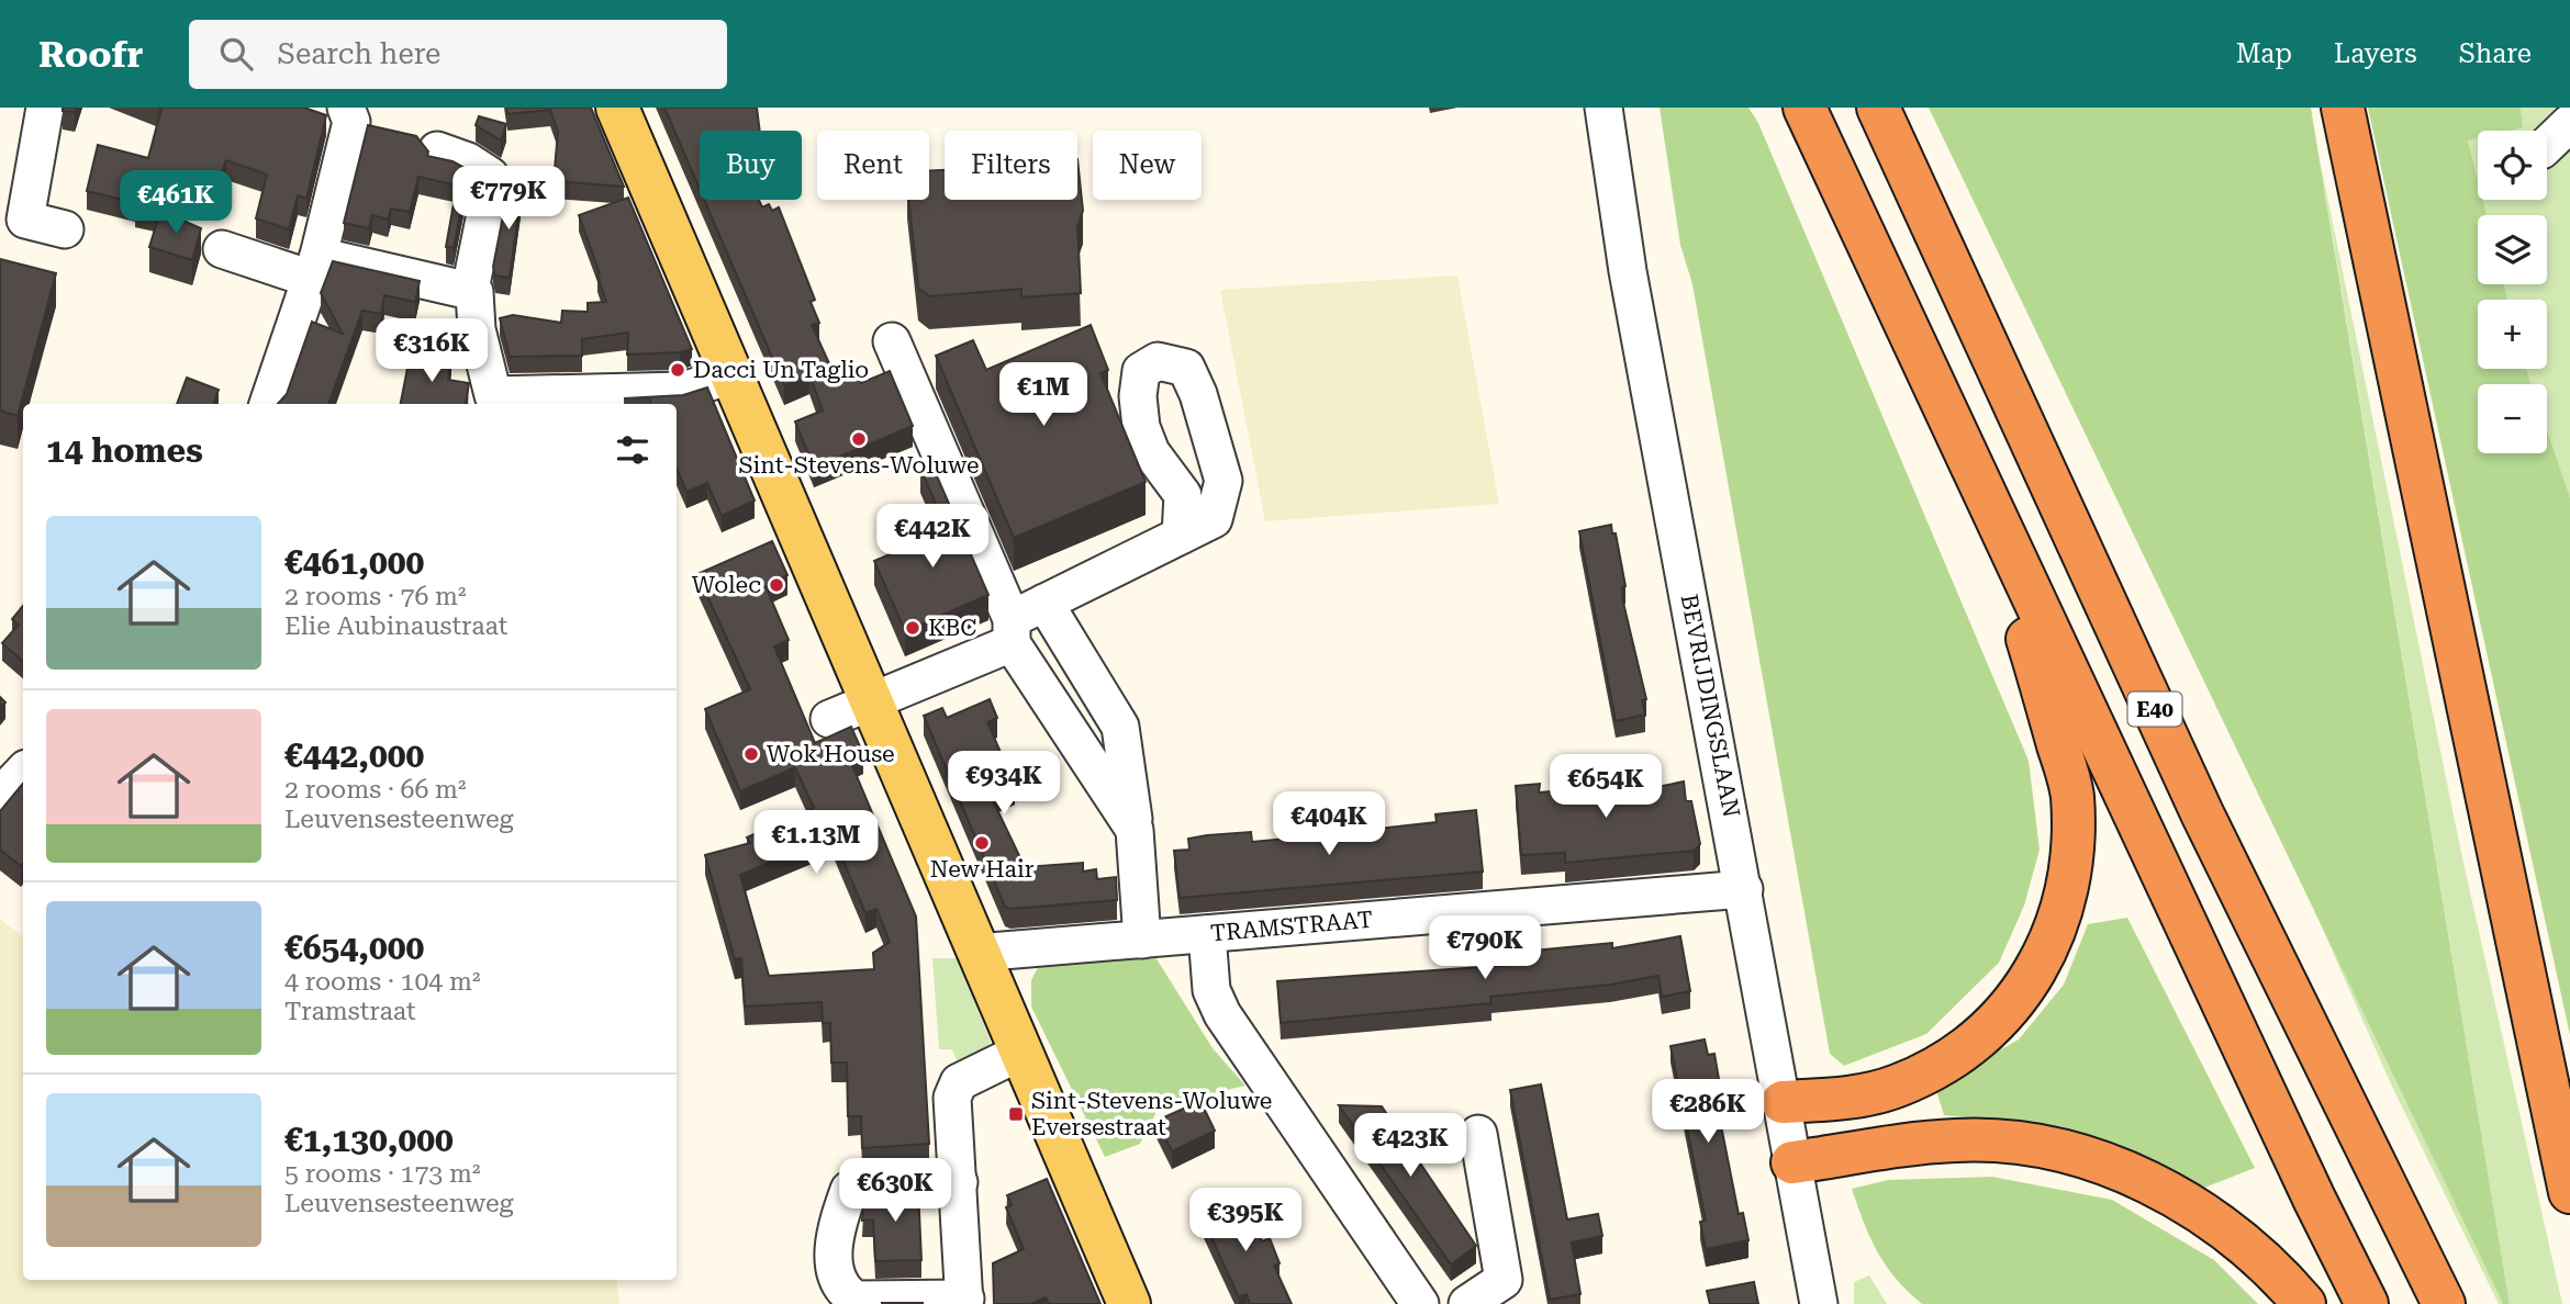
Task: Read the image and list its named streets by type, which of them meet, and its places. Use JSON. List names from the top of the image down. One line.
{"streets":{"highway":["E40"],"street":["BEVRIJDINGSLAAN","TRAMSTRAAT"]},"crossings":[["BEVRIJDINGSLAAN","TRAMSTRAAT"]],"places":{"other":["Dacci Un Taglio","Sint-Stevens-Woluwe","Wolec","KBC","Wok House","New Hair"],"transit":["Sint-Stevens-Woluwe Eversestraat"]},"page":{"header":"Roofr","search":"Search here","nav":["Map","Layers","Share"],"map_buttons":["+","−"],"chip":["Buy","Rent","Filters","New"],"price":["€779K","€461K","€316K","€1M","€442K","€934K","€654K","€404K","€1.13M","€790K","€286K","€423K","€630K","€395K"],"heading":"14 homes","list":[{"name":"€461,000","note":"2 rooms · 76 m² · Elie Aubinaustraat"},{"name":"€442,000","note":"2 rooms · 66 m² · Leuvensesteenweg"},{"name":"€654,000","note":"4 rooms · 104 m² · Tramstraat"},{"name":"€1,130,000","note":"5 rooms · 173 m² · Leuvensesteenweg"}]}}
